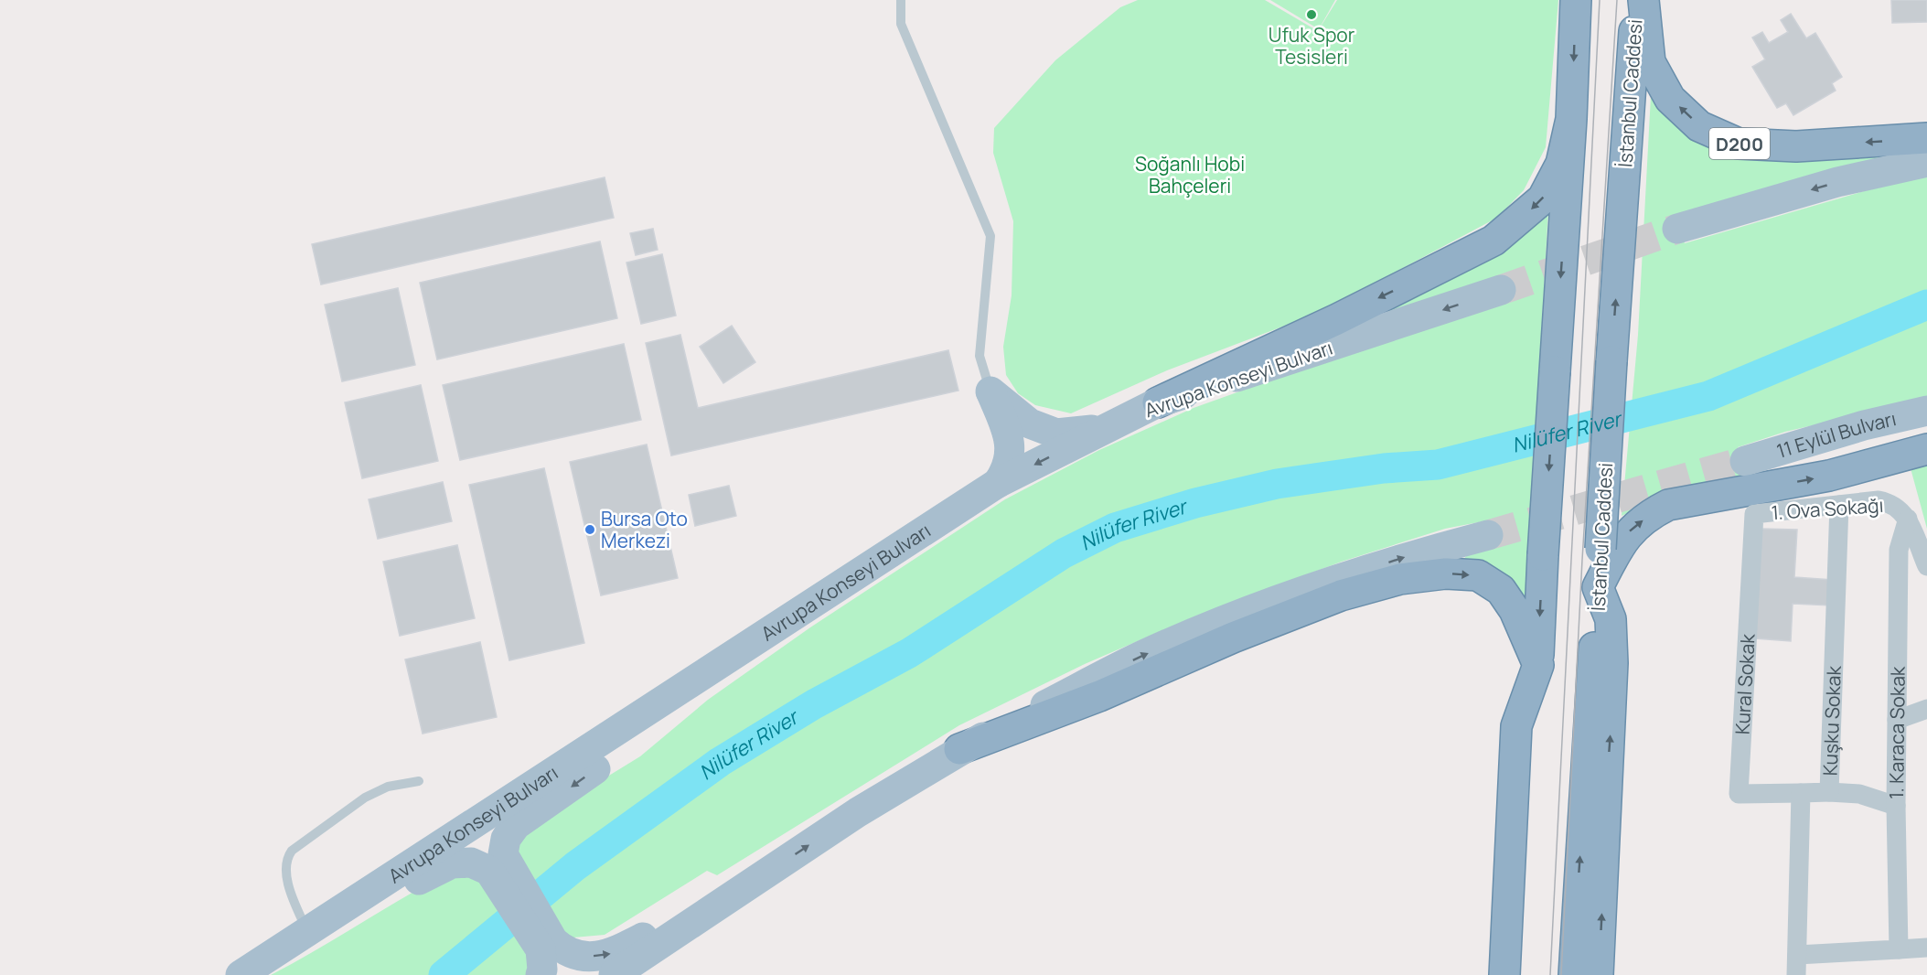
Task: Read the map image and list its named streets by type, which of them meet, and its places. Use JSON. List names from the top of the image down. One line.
{"streets":{"highway":["İstanbul Caddesi","D200"],"main road":["Avrupa Konseyi Bulvarı","11 Eylül Bulvarı"],"street":["1. Ova Sokağı","Kural Sokak","Kuşku Sokak","1. Karaca Sokak"]},"crossings":[["1. Ova Sokağı","Kural Sokak"],["1. Ova Sokağı","Kuşku Sokak"],["1. Ova Sokağı","1. Karaca Sokak"],["Kural Sokak","Kuşku Sokak"]],"water":["Nilüfer River"],"parks":["Soğanlı Hobi Bahçeleri"],"places":["Ufuk Spor Tesisleri","Bursa Oto Merkezi"]}
